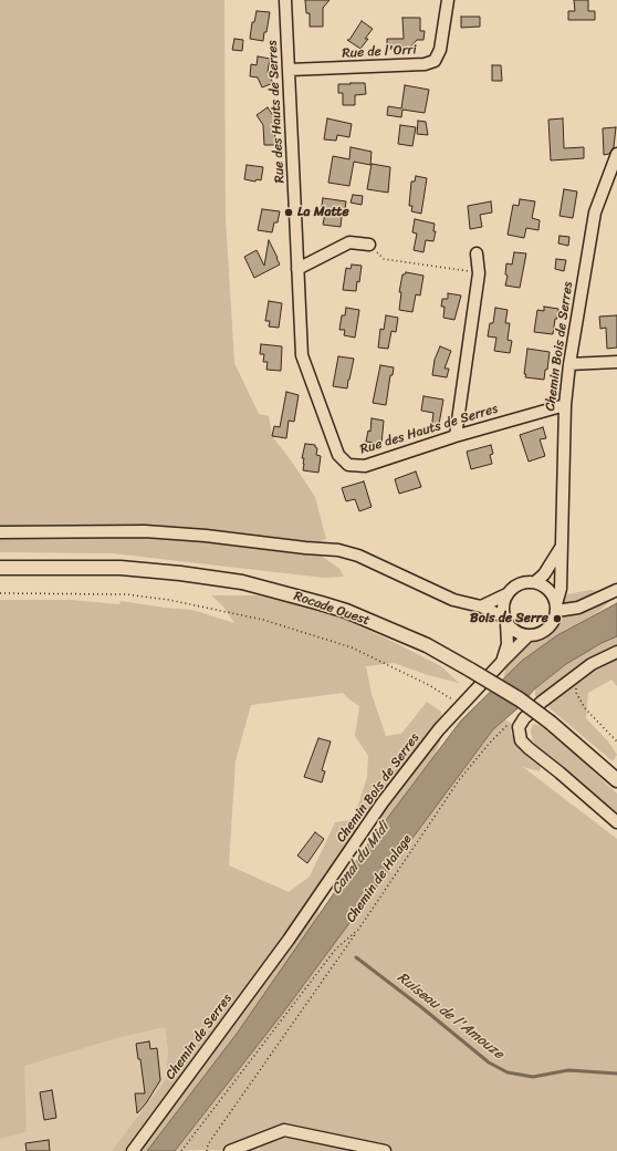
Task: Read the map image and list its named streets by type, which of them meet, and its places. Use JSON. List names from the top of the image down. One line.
{"streets":{"main road":["Rocade Ouest"],"street":["Rue de l'Orri","Rue des Hauts de Serres","Chemin Bois de Serres","Chemin de Serres"],"path":["Chemin de Halage"]},"crossings":[["Rue de l'Orri","Rue des Hauts de Serres"],["Rue des Hauts de Serres","Chemin Bois de Serres"],["Chemin Bois de Serres","Chemin de Serres"]],"water":["Canal du Midi","Ruiseau de l'Amouze"],"places":["La Matte","Bois de Serre"]}
